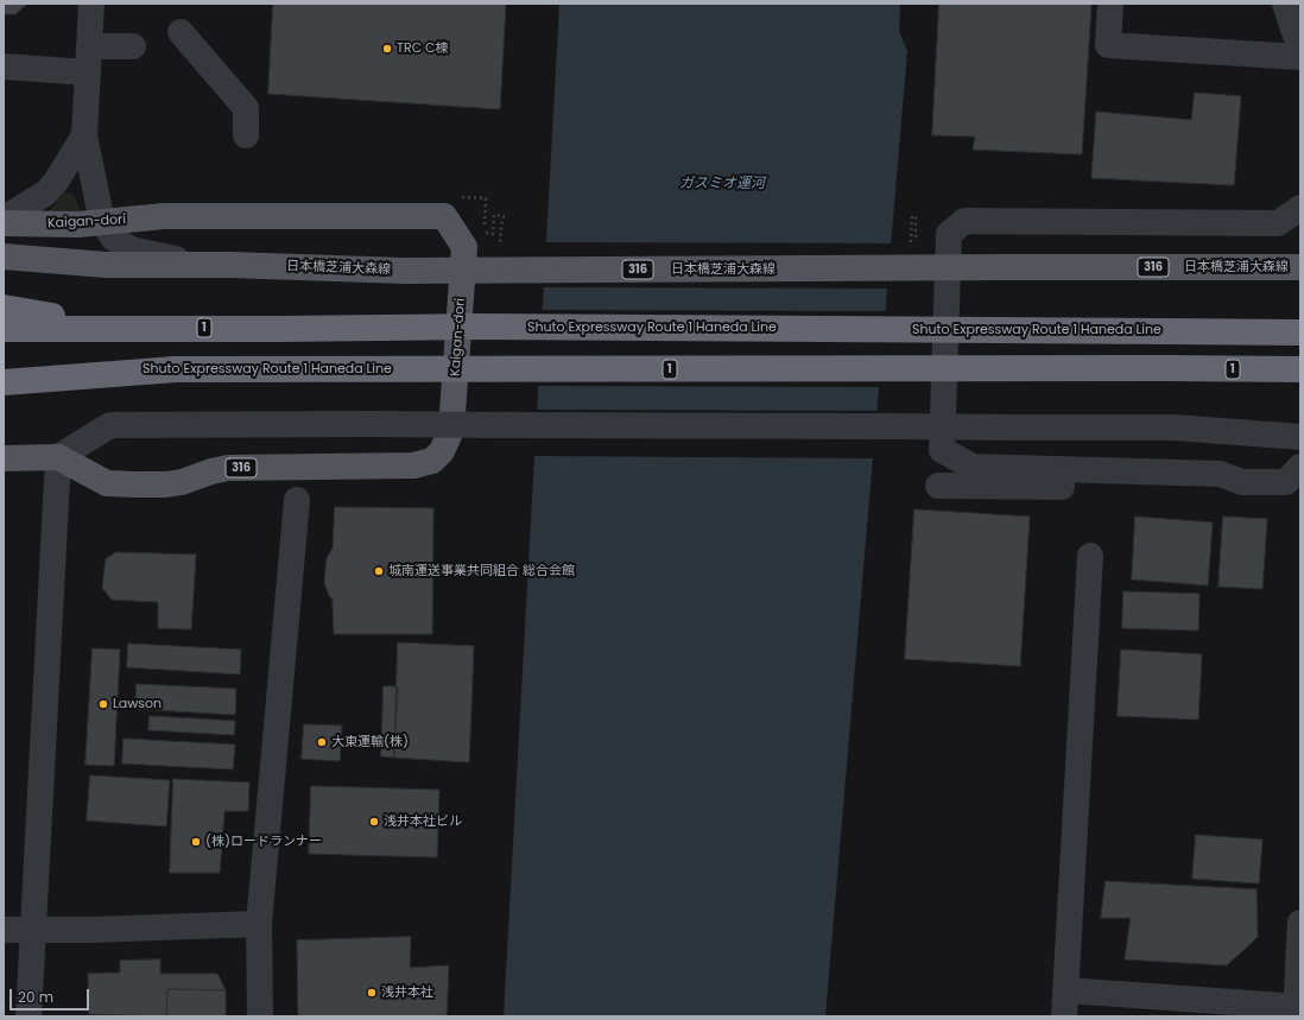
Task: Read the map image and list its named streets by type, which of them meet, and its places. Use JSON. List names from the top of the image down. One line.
{"streets":{"highway":["1","Shuto Expressway Route 1 Haneda Line"],"main road":["Kaigan-dori","316","日本橋芝浦大森線"]},"water":["ガスミオ運河"],"places":["TRC C棟","城南運送事業共同組合 総合会館","Lawson","大東運輸(株)","浅井本社ビル","(株)ロードランナー","浅井本社"],"scale_bar":"20 m"}
